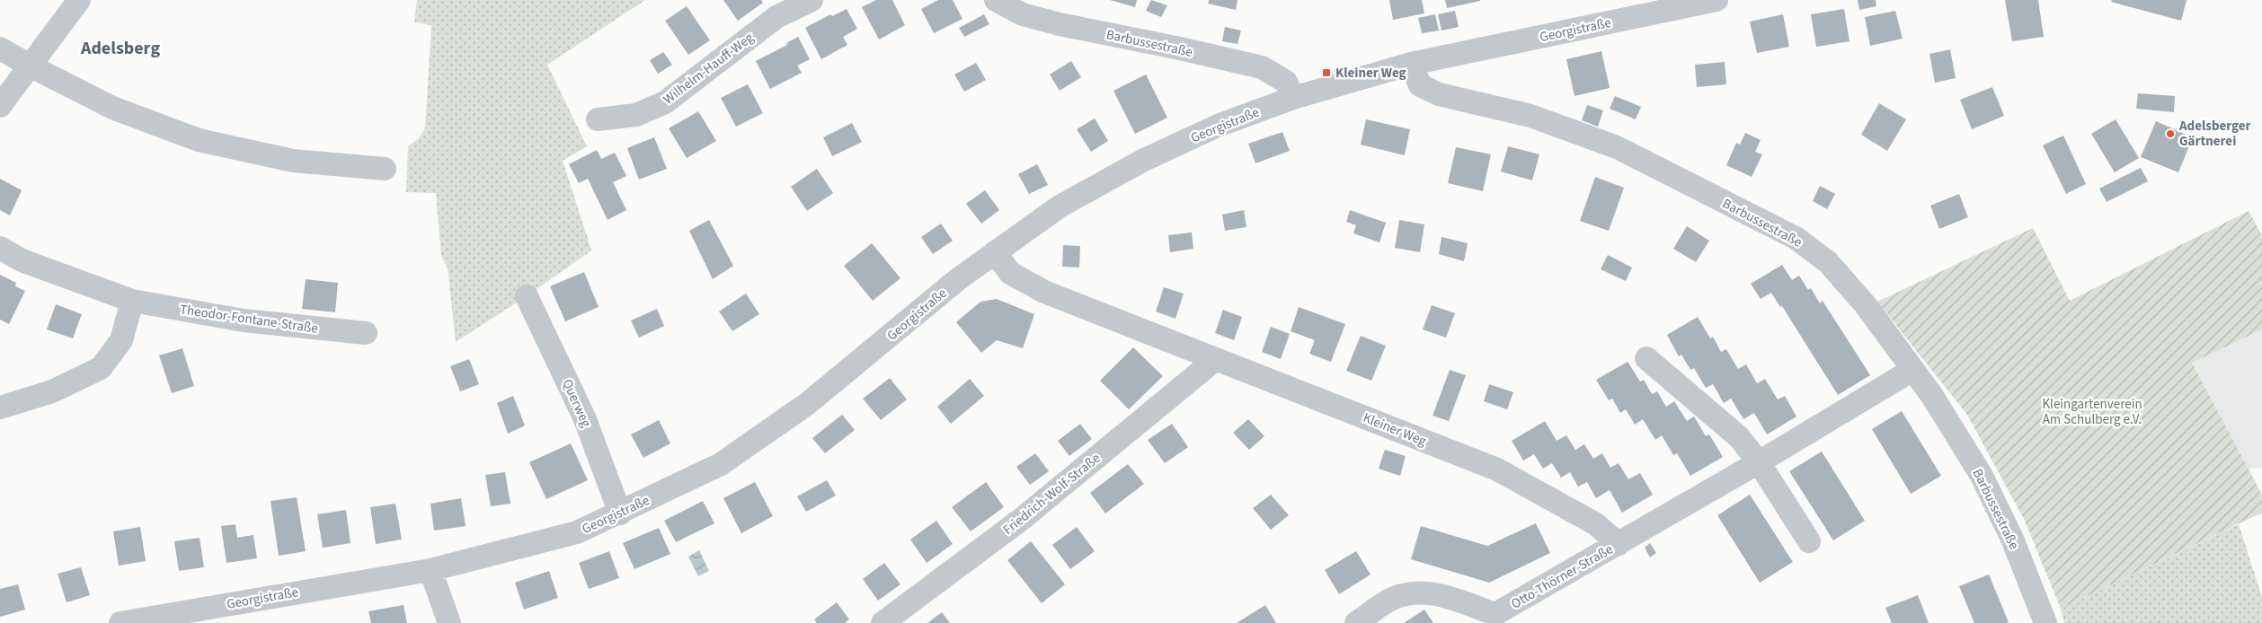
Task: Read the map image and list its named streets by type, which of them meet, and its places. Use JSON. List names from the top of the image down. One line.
{"streets":{"street":["Georgistraße","Barbussestraße","Wilhelm-Hauff-Weg","Theodor-Fontane-Straße","Querweg","Kleiner Weg","Friedrich-Wolf-Straße","Otto-Thörner-Straße"]},"crossings":[["Georgistraße","Barbussestraße"],["Georgistraße","Querweg"],["Georgistraße","Kleiner Weg"],["Barbussestraße","Otto-Thörner-Straße"],["Kleiner Weg","Friedrich-Wolf-Straße"],["Kleiner Weg","Otto-Thörner-Straße"]],"districts":["Adelsberg"],"parks":["Kleingartenverein Am Schulberg e.V."],"places":{"transit":["Kleiner Weg"],"other":["Adelsberger Gärtnerei"]}}
